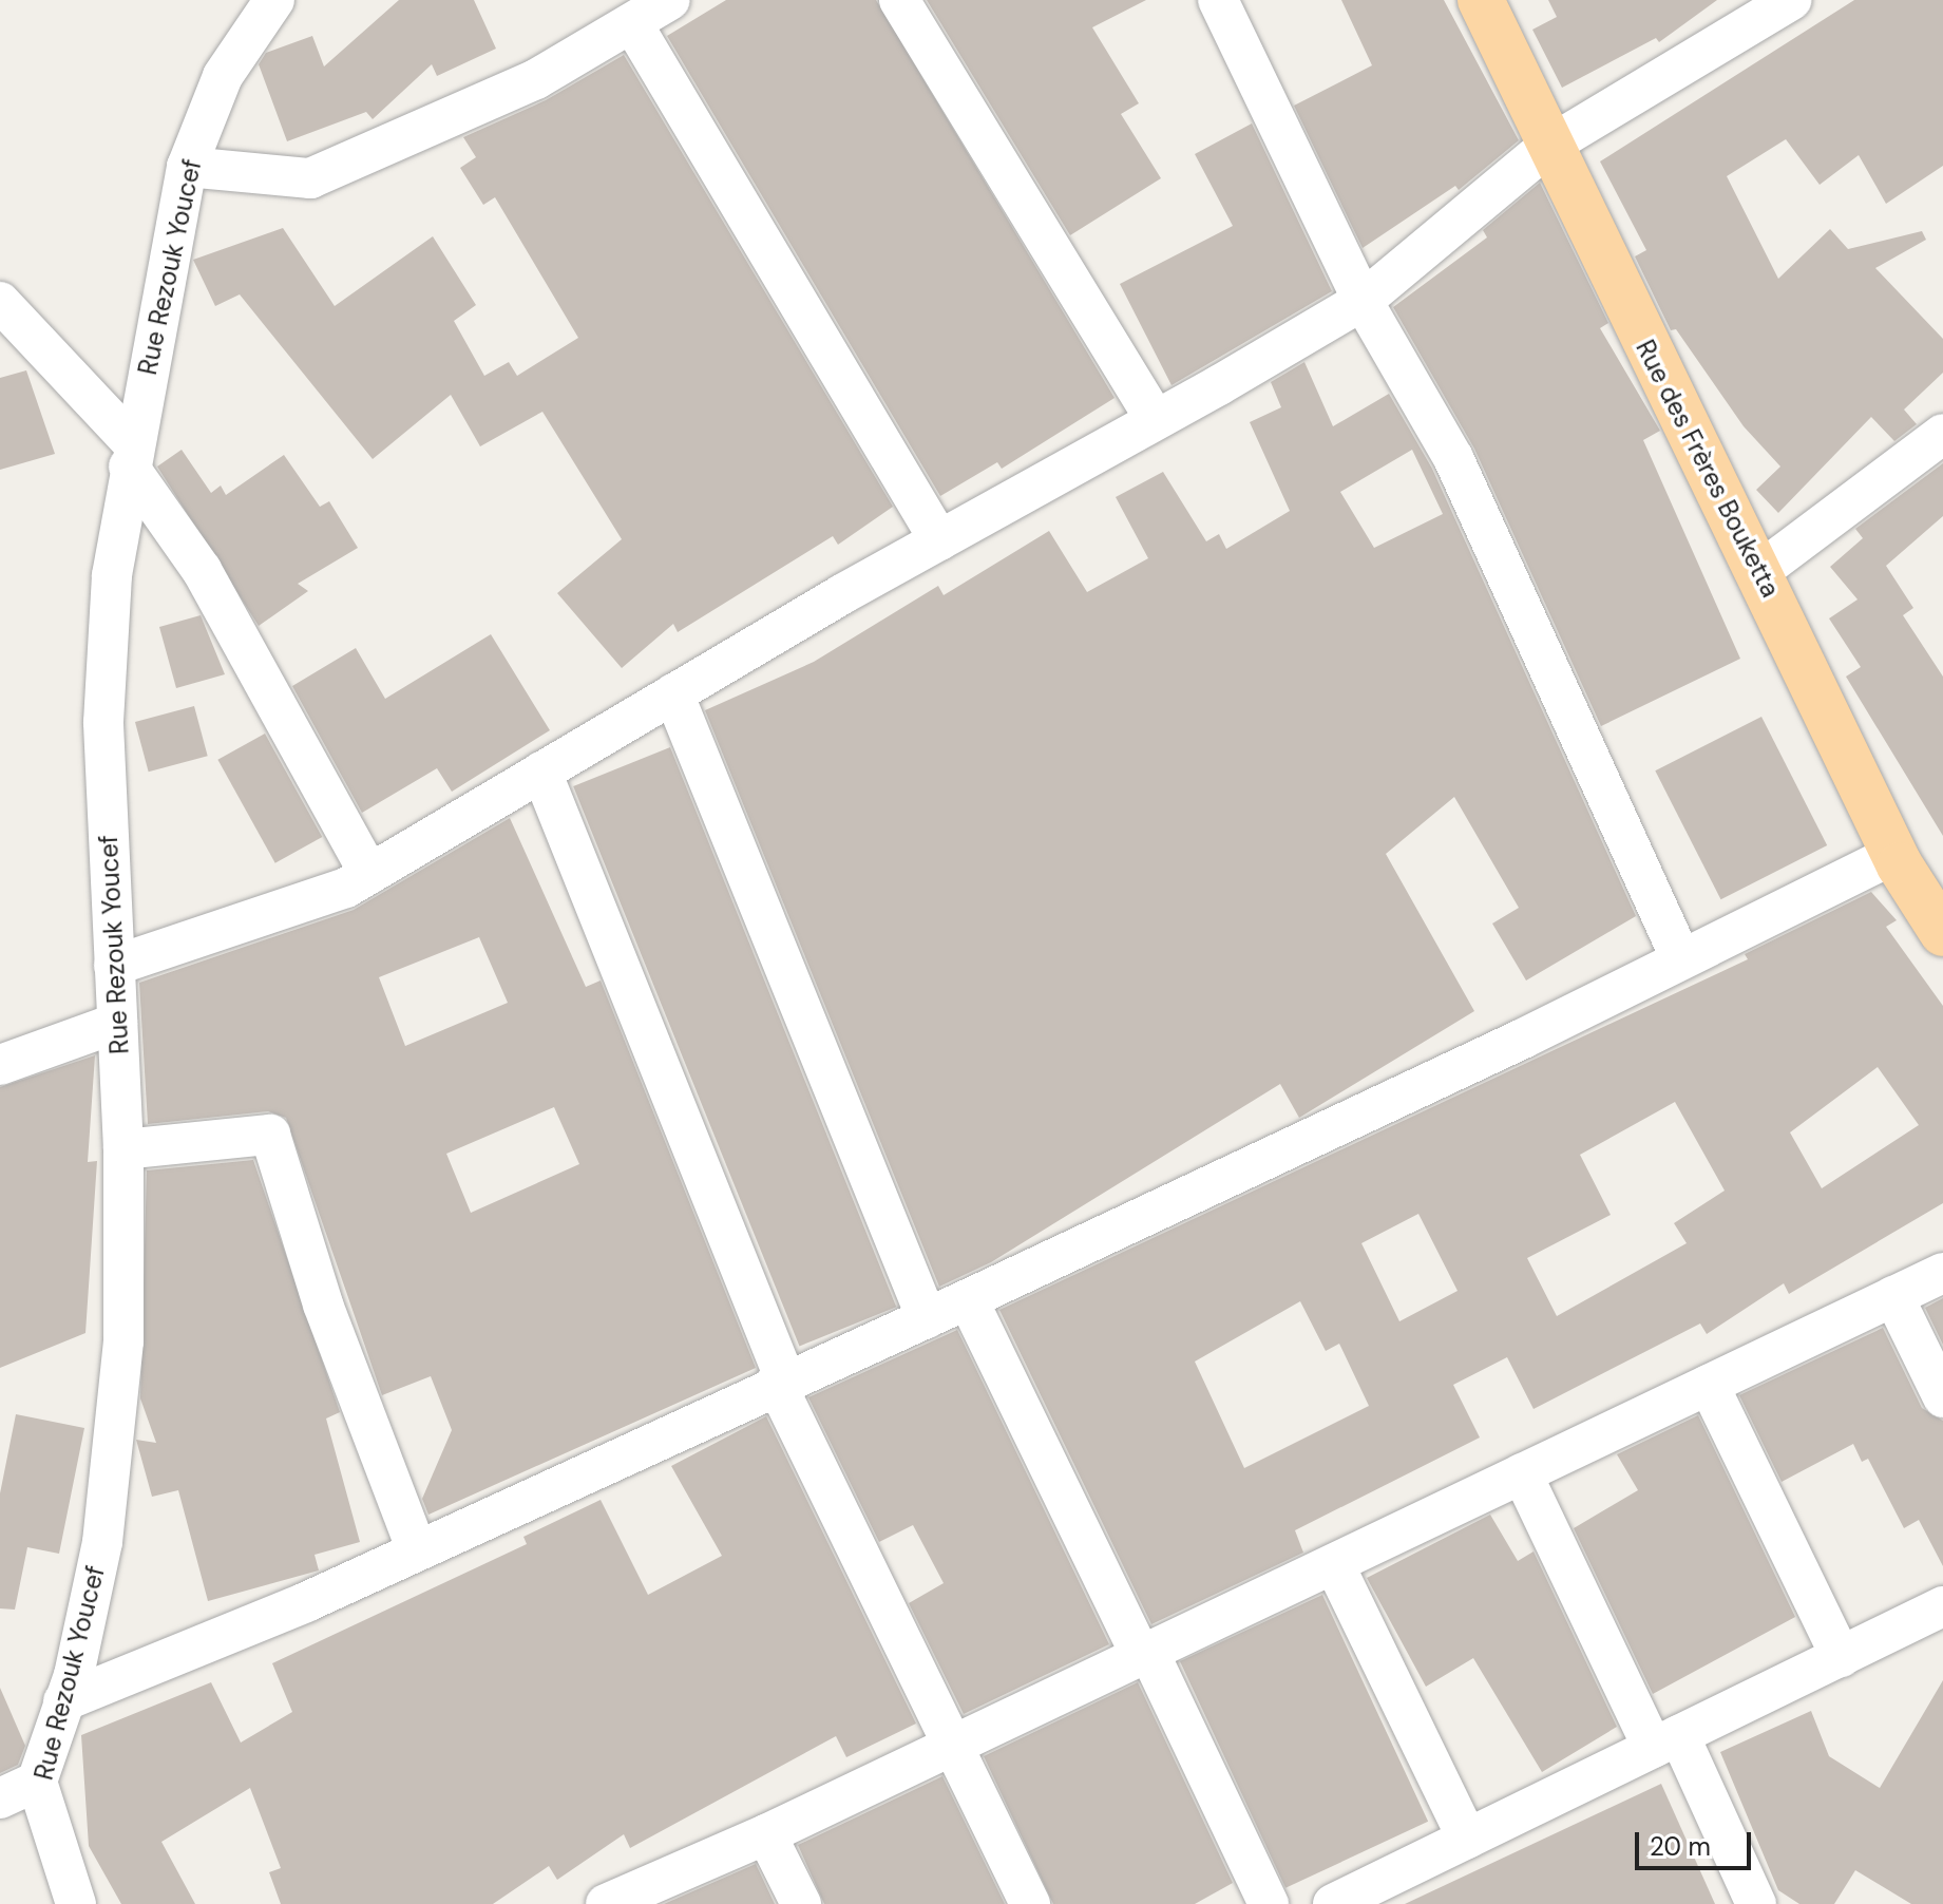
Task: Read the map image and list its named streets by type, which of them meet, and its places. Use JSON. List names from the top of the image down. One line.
{"streets":{"main road":["Rue des Frères Bouketta"],"street":["Rue Rezouk Youcef"]},"scale_bar":"20 m"}
